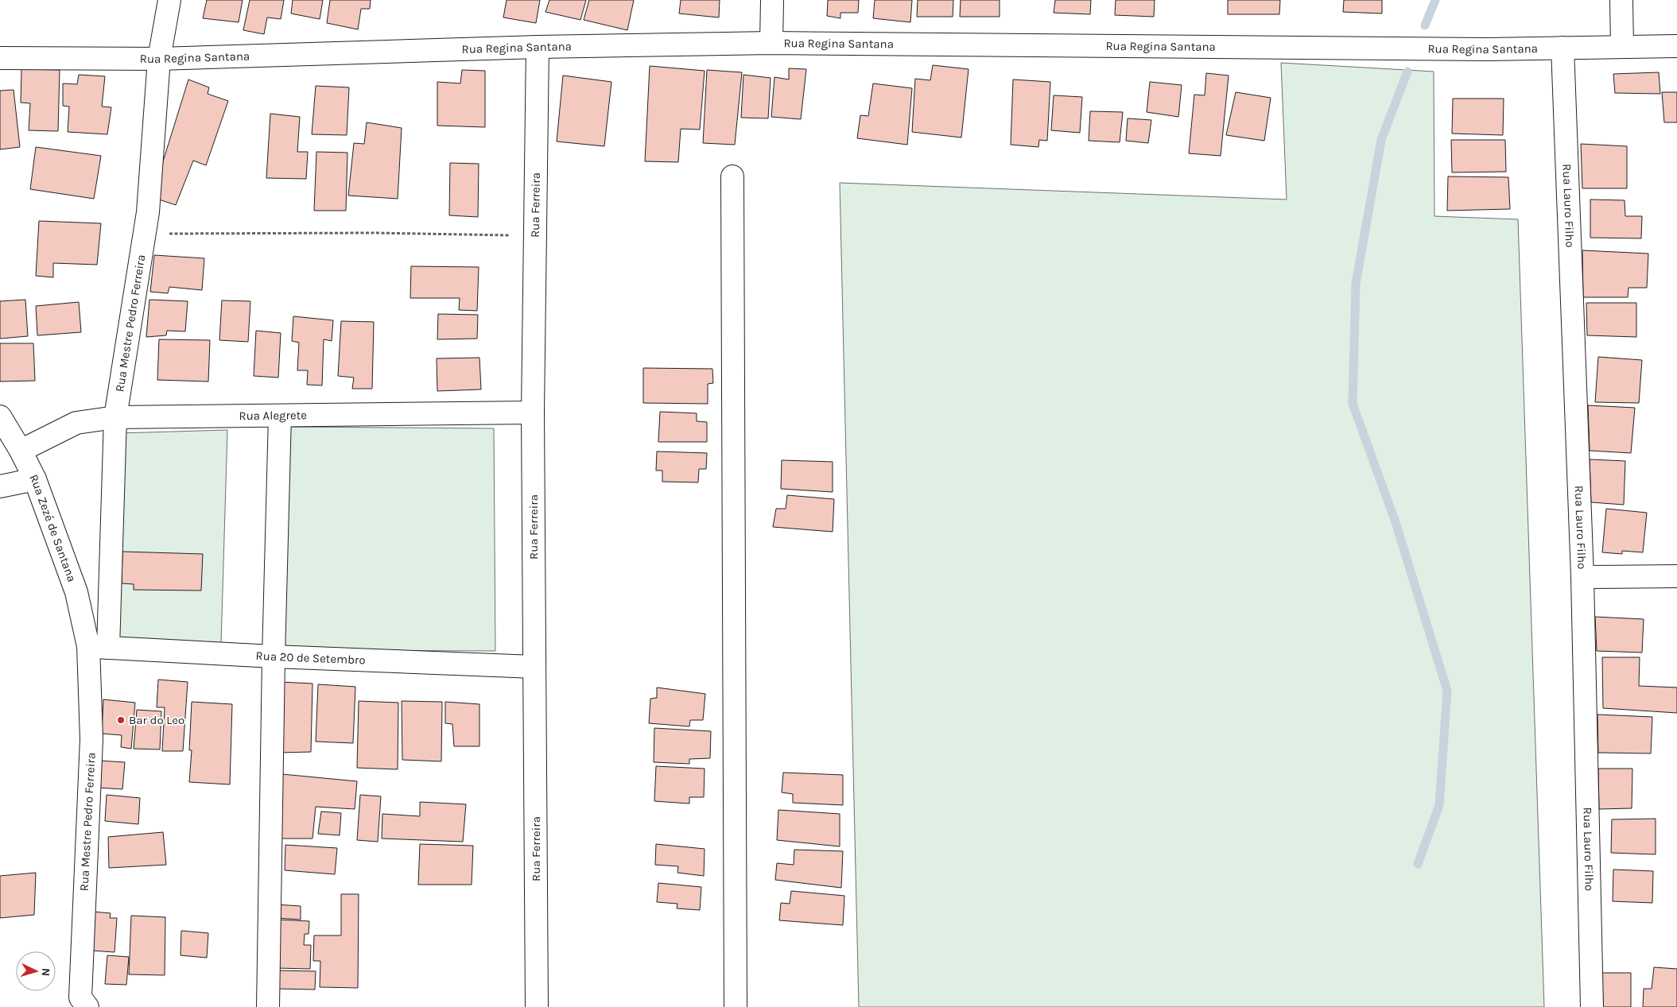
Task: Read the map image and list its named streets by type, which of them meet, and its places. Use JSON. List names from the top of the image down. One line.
{"streets":{"street":["Rua Regina Santana","Rua Ferreira","Rua Lauro Filho","Rua Mestre Pedro Ferreira","Rua Alegrete","Rua Zezé de Santana","Rua 20 de Setembro"]},"crossings":[["Rua Regina Santana","Rua Ferreira"],["Rua Regina Santana","Rua Lauro Filho"],["Rua Regina Santana","Rua Mestre Pedro Ferreira"],["Rua Ferreira","Rua Alegrete"],["Rua Ferreira","Rua 20 de Setembro"],["Rua Mestre Pedro Ferreira","Rua Alegrete"],["Rua Mestre Pedro Ferreira","Rua Zezé de Santana"],["Rua Mestre Pedro Ferreira","Rua 20 de Setembro"],["Rua Alegrete","Rua Zezé de Santana"],["Rua Zezé de Santana","Rua 20 de Setembro"]],"places":["Bar do Leo"],"north":"right"}
